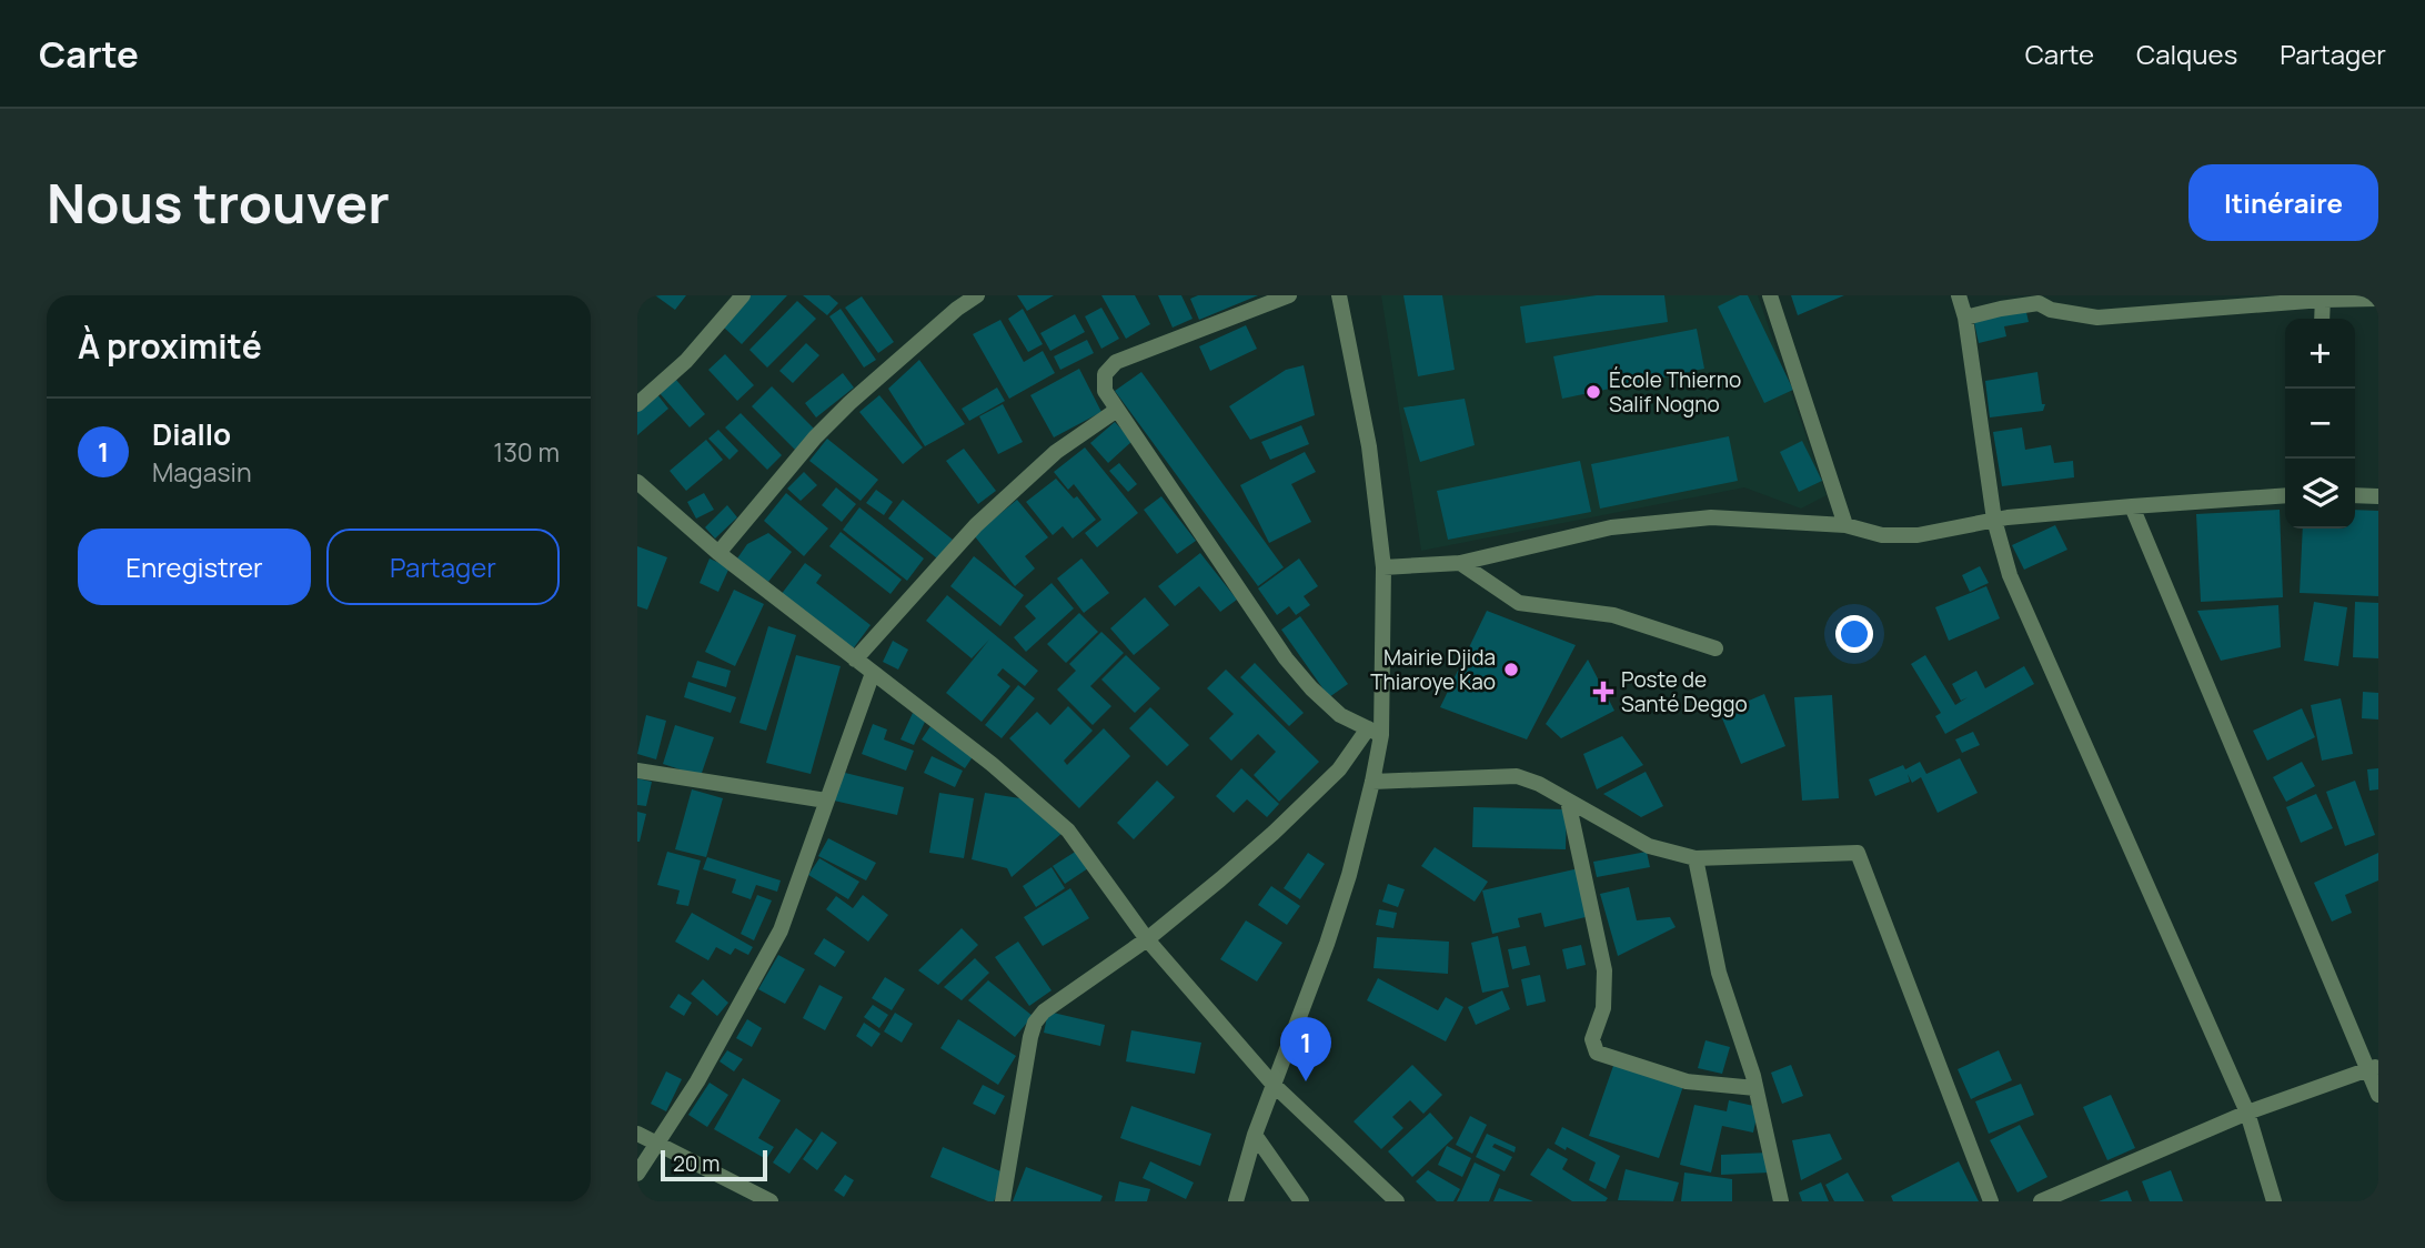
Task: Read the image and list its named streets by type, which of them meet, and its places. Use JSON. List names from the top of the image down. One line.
{"places":{"other":["École Thierno Salif Nogno","Mairie Djida Thiaroye Kao"],"health":["Poste de Santé Deggo"]},"scale_bar":"20 m","page":{"header":"Carte","nav":["Carte","Calques","Partager"],"buttons":["Itinéraire",["Enregistrer","Partager"]],"title":"Nous trouver","heading":"À proximité","map_buttons":["+","−"],"list":[{"mark":"1","name":"Diallo","note":"Magasin","value":"130 m"}],"pins":"1","scale":"20 m"}}
